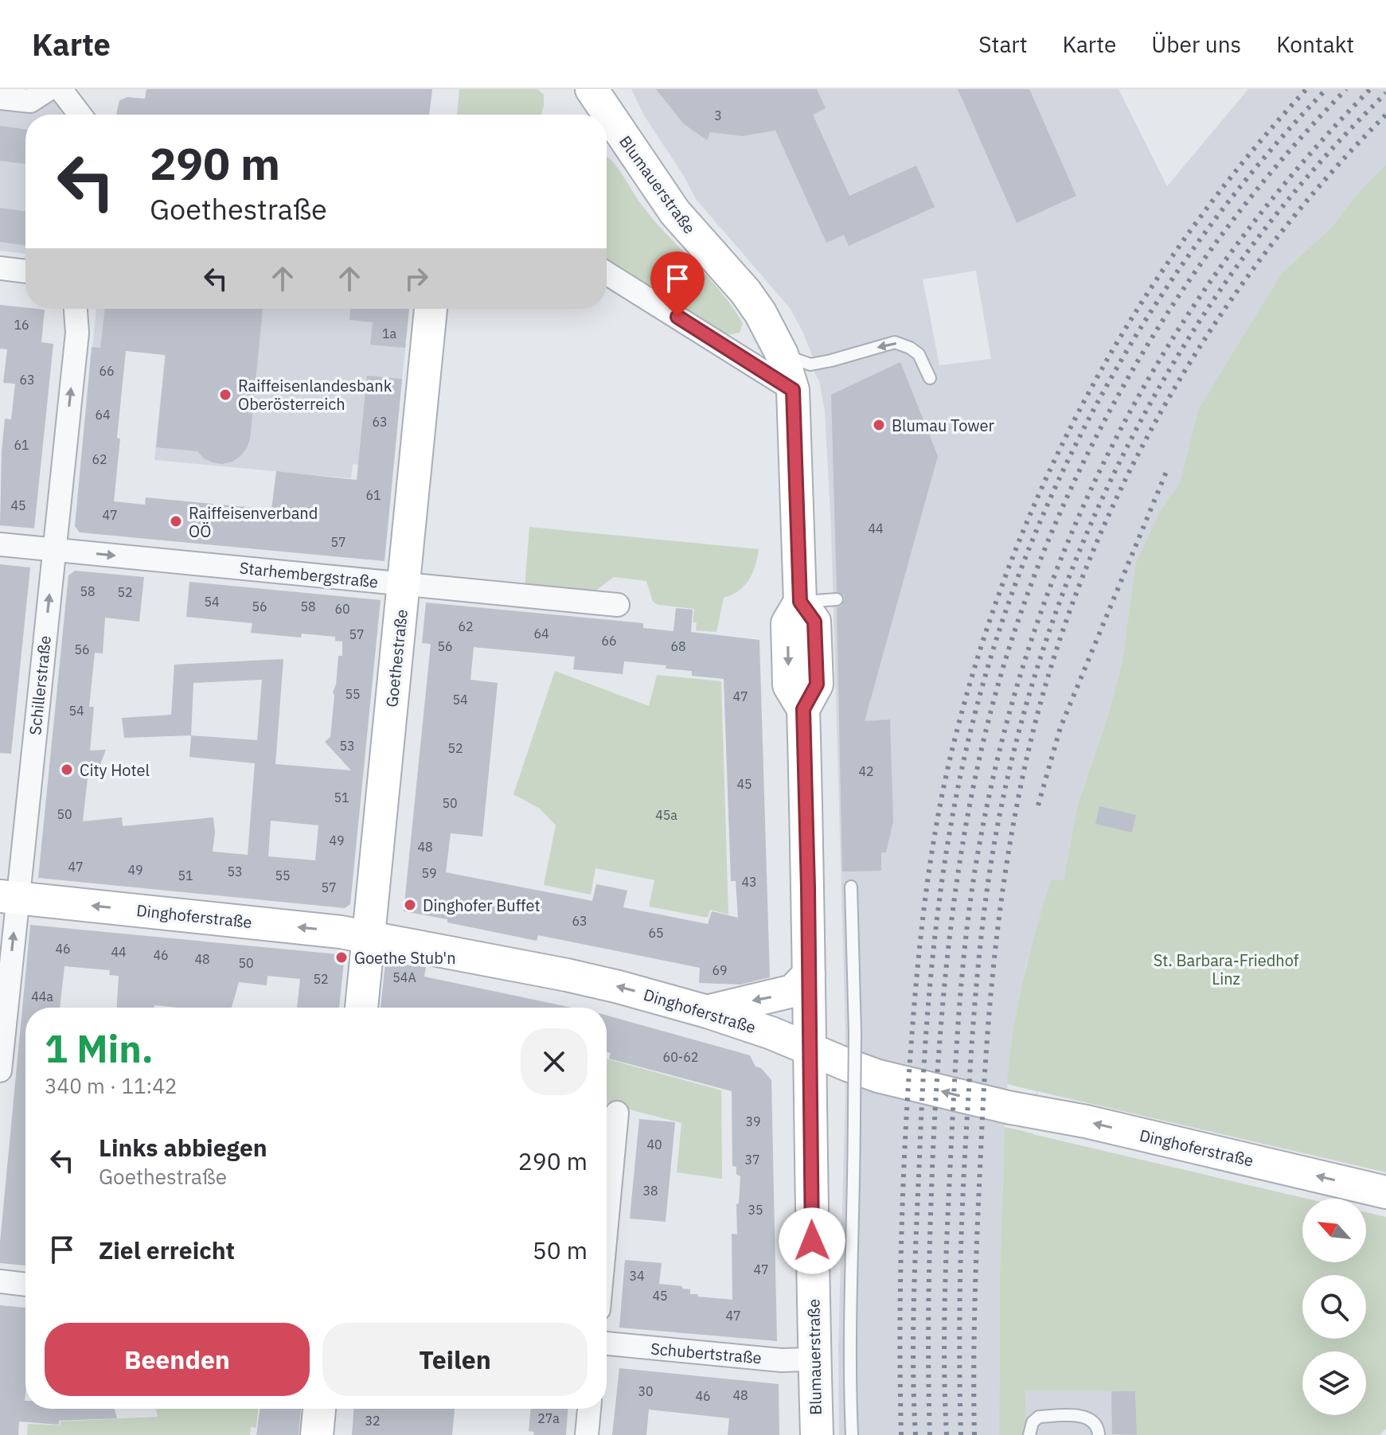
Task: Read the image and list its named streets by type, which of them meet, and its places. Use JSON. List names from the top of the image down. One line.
{"streets":{"main road":["Blumauerstraße","Goethestraße","Dinghoferstraße"],"street":["Starhembergstraße","Schillerstraße","Schubertstraße"]},"crossings":[["Blumauerstraße","Dinghoferstraße"],["Blumauerstraße","Schubertstraße"],["Starhembergstraße","Goethestraße"],["Starhembergstraße","Schillerstraße"],["Goethestraße","Dinghoferstraße"],["Schillerstraße","Dinghoferstraße"]],"one_way":["Starhembergstraße","Schillerstraße","Dinghoferstraße"],"parks":["St. Barbara-Friedhof Linz"],"places":["Raiffeisenlandesbank Oberösterreich","Blumau Tower","Raiffeisenverband OÖ","City Hotel","Dinghofer Buffet","Goethe Stub'n"],"house_numbers":["3","16","1a","66","63","64","63","61","62","61","45","47","44","57","58","52","54","56","58","60","62","64","57","66","56","68","56","55","47","54","54","53","52","42","45","51","50","50","45a","49","48","47","49","53","59","51","55","43","57","63","65","46","44","46","48","50","69","54A","52","44a","60-62","39","40","37","38","35","47","34","45","47","30","48","46","27a","32"],"north":"top left","page":{"header":"Karte","nav":["Start","Karte","Über uns","Kontakt"],"turn":["290 m","Goethestraße"],"heading":["1 Min.","340 m · 11:42"],"list":[{"name":"Links abbiegen","note":"Goethestraße","value":"290 m"},{"name":"Ziel erreicht","value":"50 m"}],"buttons":["Beenden","Teilen"]}}
